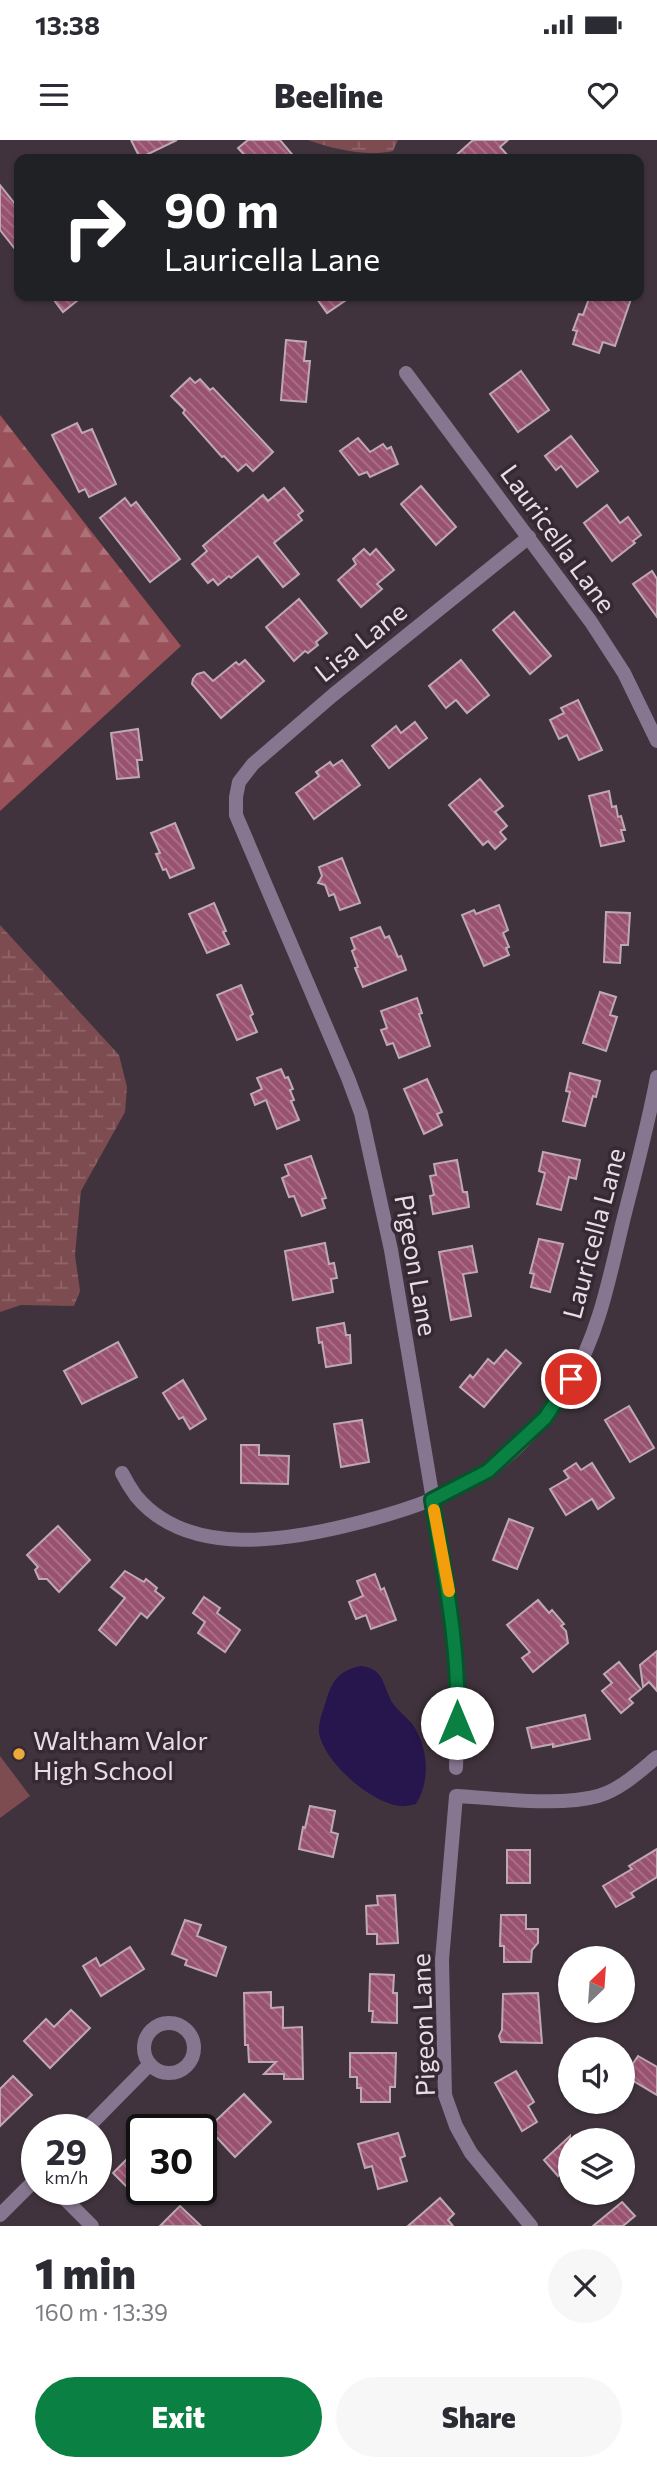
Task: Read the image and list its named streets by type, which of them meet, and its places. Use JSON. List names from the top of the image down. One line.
{"streets":{"street":["Lauricella Lane","Lisa Lane","Pigeon Lane"]},"crossings":[["Lauricella Lane","Lisa Lane"],["Lauricella Lane","Pigeon Lane"],["Lisa Lane","Pigeon Lane"]],"places":["Waltham Valor High School"],"north":"top right","page":{"status":"13:38","header":"Beeline","turn":["90 m","Lauricella Lane"],"speed":"29 km/h","limit":"30","heading":["1 min","160 m · 13:39"],"buttons":["Exit","Share"]}}
